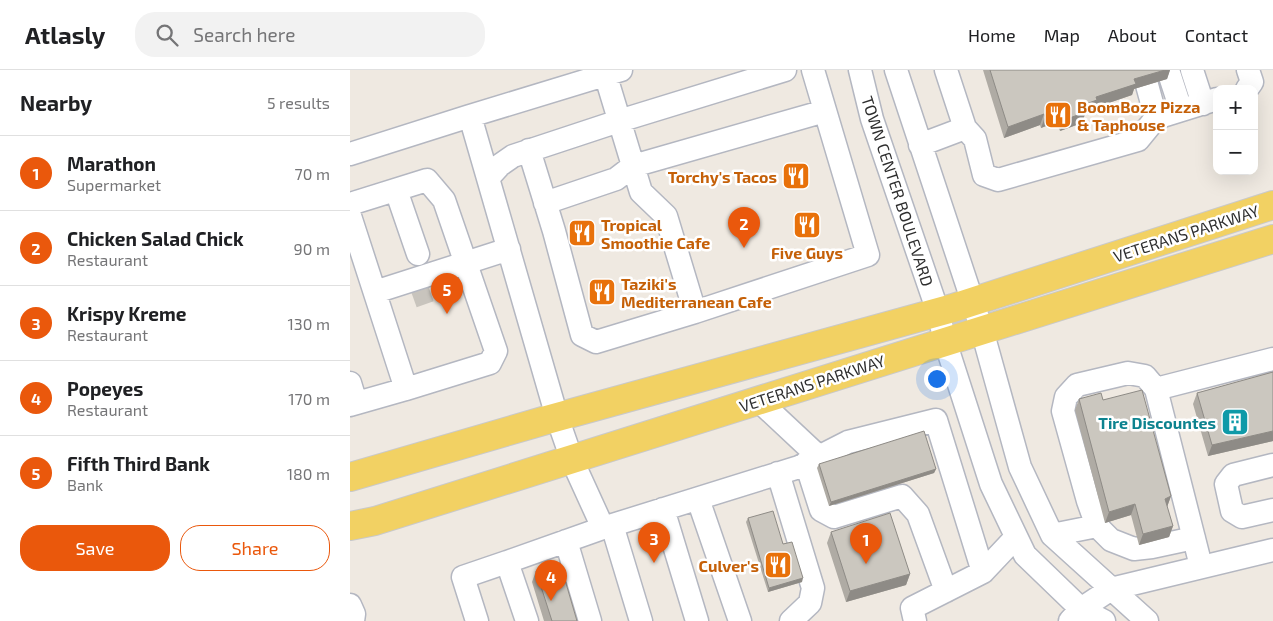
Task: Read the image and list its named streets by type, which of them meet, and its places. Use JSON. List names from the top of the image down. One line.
{"streets":{"main road":["VETERANS PARKWAY"],"street":["TOWN CENTER BOULEVARD"]},"crossings":[["TOWN CENTER BOULEVARD","VETERANS PARKWAY"]],"places":{"restaurant":["BoomBozz Pizza & Taphouse","Torchy's Tacos","Five Guys","Tropical Smoothie Cafe","Taziki's Mediterranean Cafe","Culver's"],"building":["Tire Discountes"]},"page":{"header":"Atlasly","search":"Search here","nav":["Home","Map","About","Contact"],"heading":["Nearby","5 results"],"map_buttons":["+","−"],"list":[{"mark":"1","name":"Marathon","note":"Supermarket","value":"70 m"},{"mark":"2","name":"Chicken Salad Chick","note":"Restaurant","value":"90 m"},{"mark":"3","name":"Krispy Kreme","note":"Restaurant","value":"130 m"},{"mark":"4","name":"Popeyes","note":"Restaurant","value":"170 m"},{"mark":"5","name":"Fifth Third Bank","note":"Bank","value":"180 m"}],"pins":["2","5","3","1","4"],"buttons":["Save","Share"]}}
